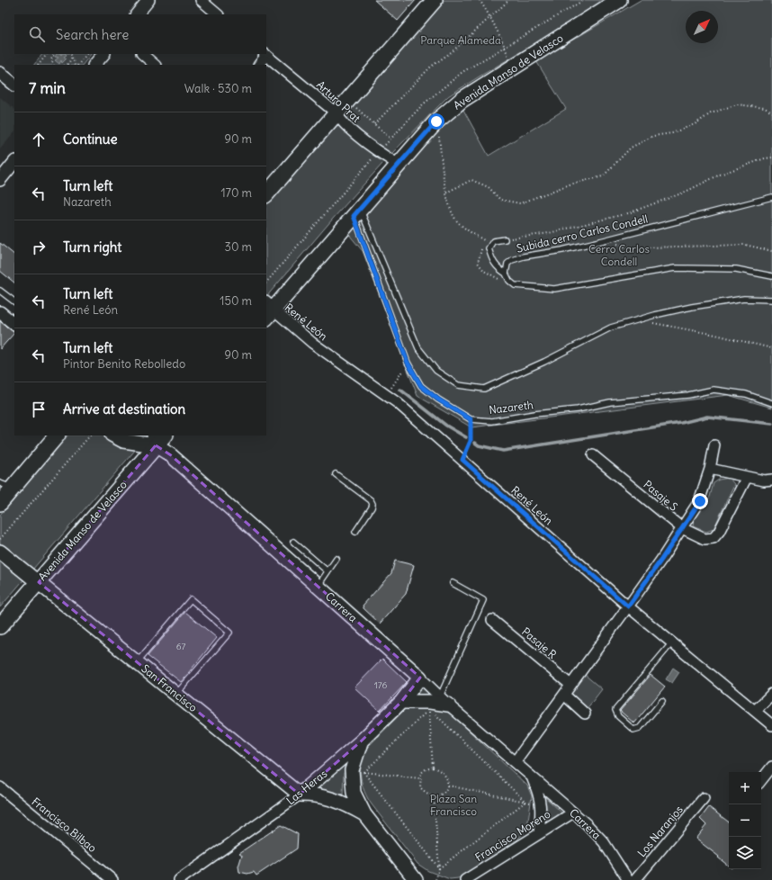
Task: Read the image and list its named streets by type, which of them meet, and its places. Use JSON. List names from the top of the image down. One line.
{"streets":{"main road":["Avenida Manso de Velasco","Carrera","San Francisco","Las Heras"],"street":["Arturo Prat","René León","Pasaje S","Pasaje R","Francisco Bilbao","Los Naranjos","Francisco Moreno"],"lane":["Subida cerro Carlos Condell","Nazareth"]},"crossings":[["Avenida Manso de Velasco","Arturo Prat"],["Avenida Manso de Velasco","René León"],["Avenida Manso de Velasco","Nazareth"],["Avenida Manso de Velasco","Carrera"],["Avenida Manso de Velasco","San Francisco"],["Carrera","Las Heras"],["Carrera","Francisco Moreno"],["San Francisco","Las Heras"]],"parks":["Parque Alameda","Cerro Carlos Condell","Plaza San Francisco"],"house_numbers":["67","176"],"north":"top right","page":{"search":"Search here","heading":["7 min","Walk · 530 m"],"list":[["Continue","90 m"],["Turn left","Nazareth","170 m"],["Turn right","30 m"],["Turn left","René León","150 m"],["Turn left","Pintor Benito Rebolledo","90 m"],"Arrive at destination"],"map_buttons":["+","−"]}}
